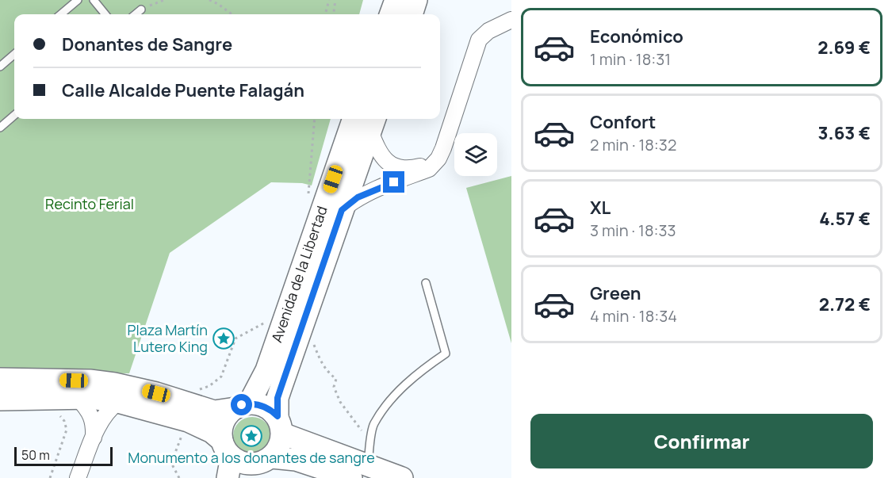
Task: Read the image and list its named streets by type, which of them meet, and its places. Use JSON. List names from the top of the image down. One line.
{"streets":{"main road":["Avenida de la Libertad"]},"parks":["Recinto Ferial"],"places":{"place":["Plaza Martín Lutero King","Monumento a los donantes de sangre"]},"scale_bar":"50 m","page":{"list":[{"name":"Económico","note":"1 min · 18:31","value":"2.69 €"},{"name":"Confort","note":"2 min · 18:32","value":"3.63 €"},{"name":"XL","note":"3 min · 18:33","value":"4.57 €"},{"name":"Green","note":"4 min · 18:34","value":"2.72 €"}],"banner":["Donantes de Sangre","Calle Alcalde Puente Falagán"],"buttons":"Confirmar","scale":"50 m"}}
